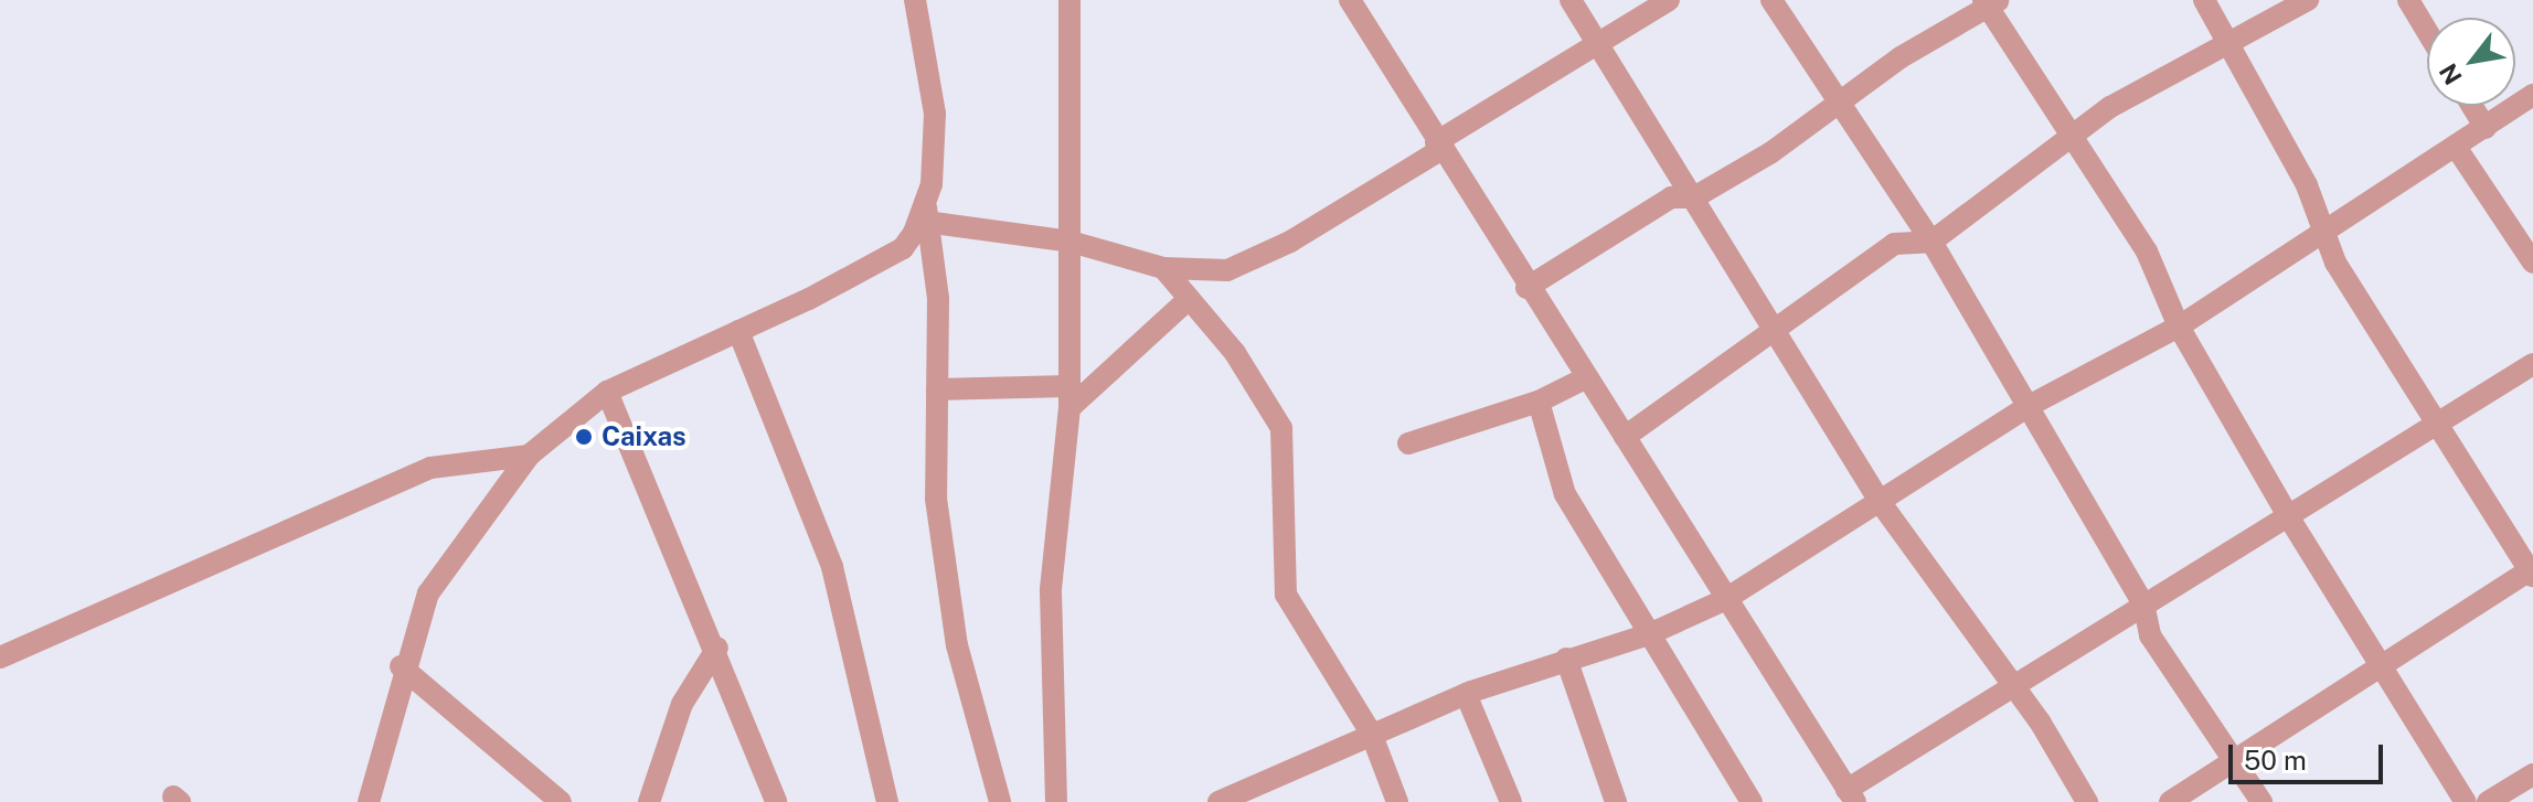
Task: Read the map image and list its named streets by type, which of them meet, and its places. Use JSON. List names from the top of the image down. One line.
{"places":["Caixas"],"scale_bar":"50 m","north":"bottom left"}
